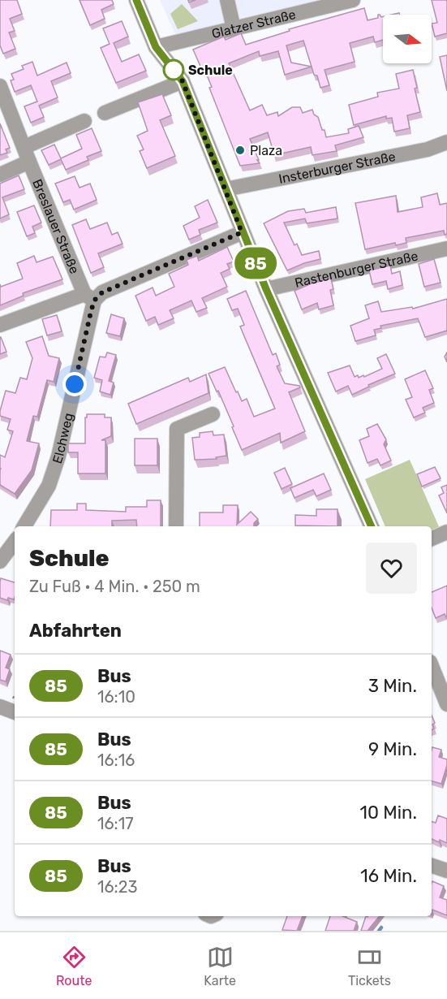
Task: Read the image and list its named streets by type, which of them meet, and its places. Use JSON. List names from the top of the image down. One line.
{"streets":{"street":["Glatzer Straße","Insterburger Straße","Breslauer Straße","Rastenburger Straße","Elchweg"]},"crossings":[["Breslauer Straße","Elchweg"]],"places":["Schule","Plaza"],"lines":["bus line 85"],"north":"right","page":{"on_map":"85","heading":[["Schule","Zu Fuß · 4 Min. · 250 m"],"Abfahrten"],"list":[{"mark":"85","name":"Bus","note":"16:10","value":"3 Min."},{"mark":"85","name":"Bus","note":"16:16","value":"9 Min."},{"mark":"85","name":"Bus","note":"16:17","value":"10 Min."},{"mark":"85","name":"Bus","note":"16:23","value":"16 Min."}],"tabs":["Route","Karte","Tickets"]}}
